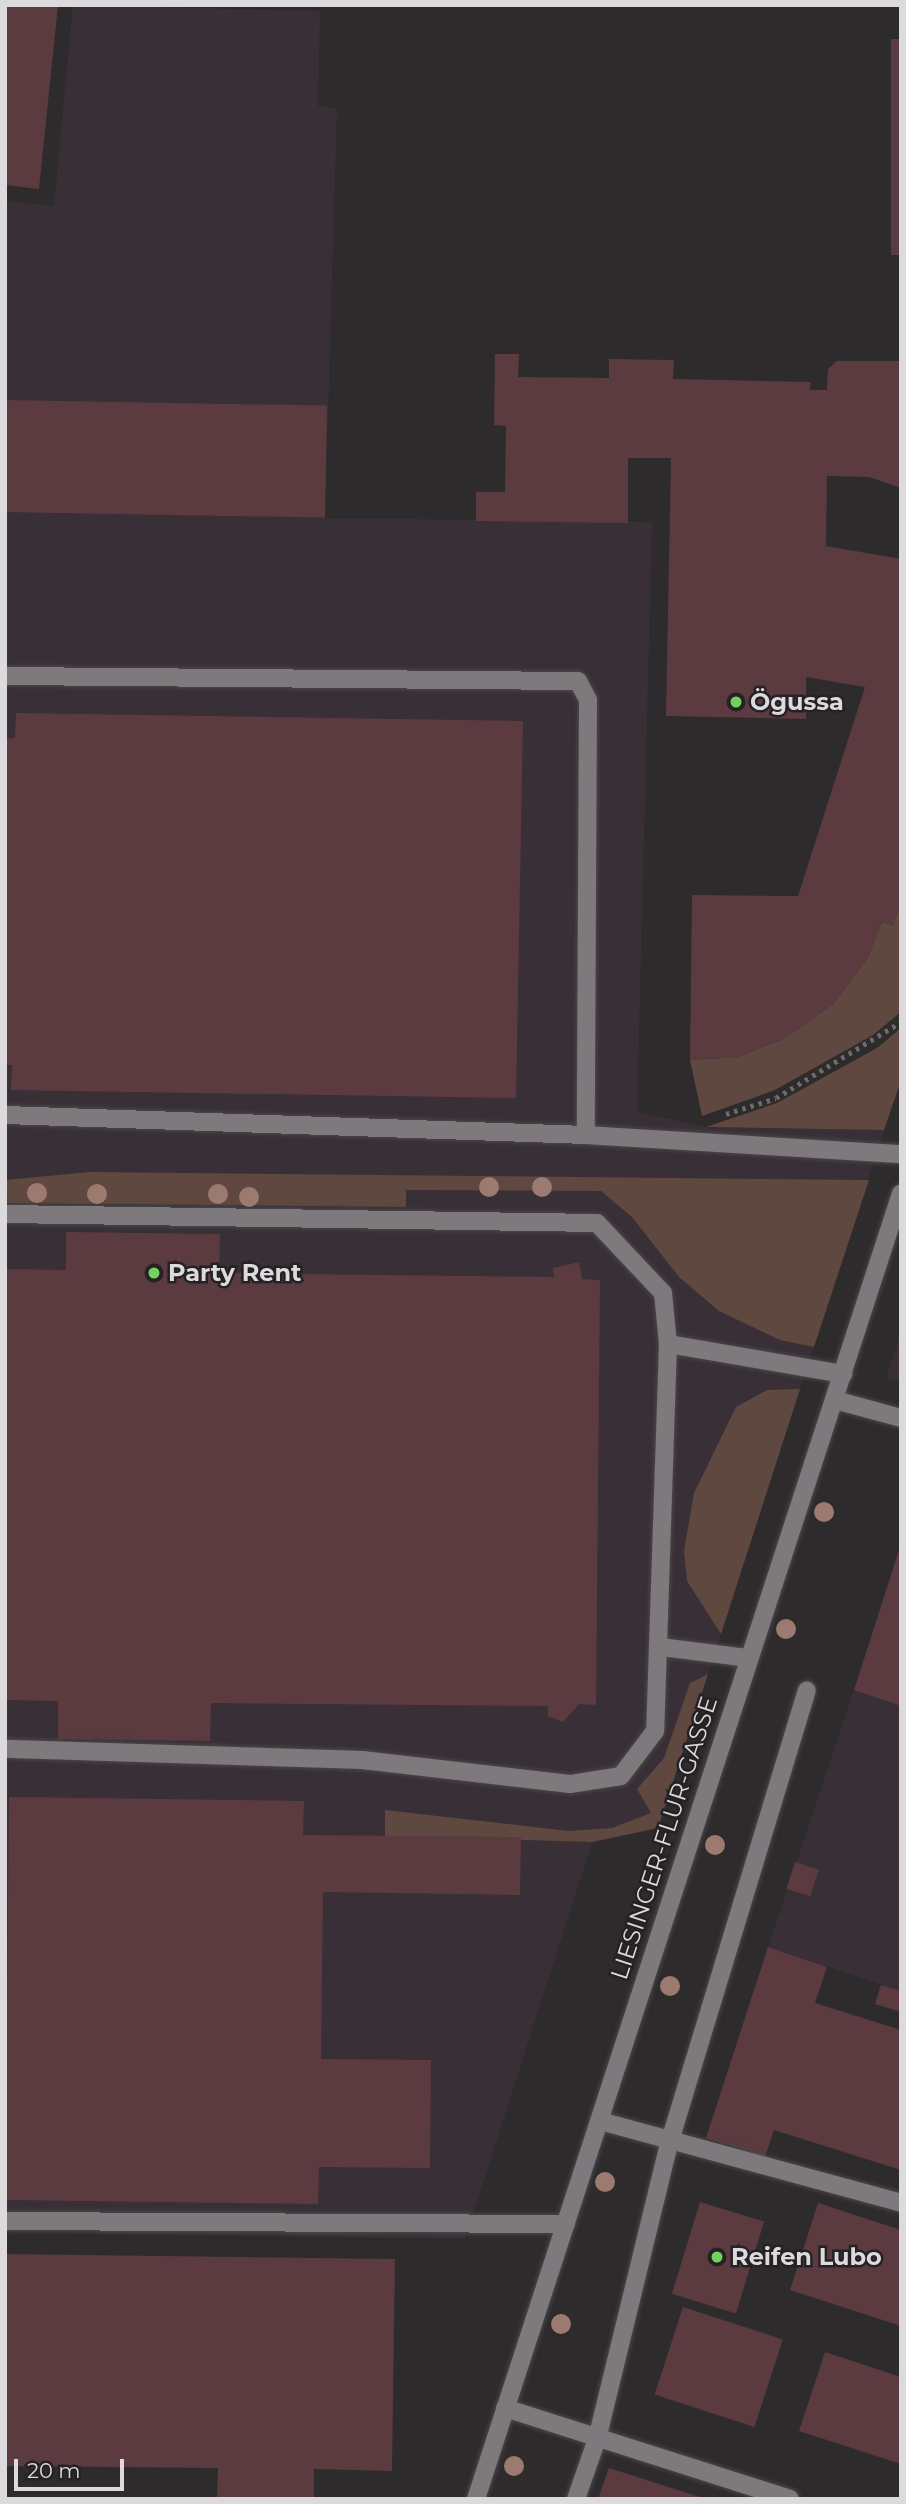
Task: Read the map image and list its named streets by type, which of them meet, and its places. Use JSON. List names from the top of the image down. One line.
{"streets":{"street":["LIESINGER-FLUR-GASSE"]},"places":["Ögussa","Party Rent","Reifen Lubo"],"scale_bar":"20 m"}
